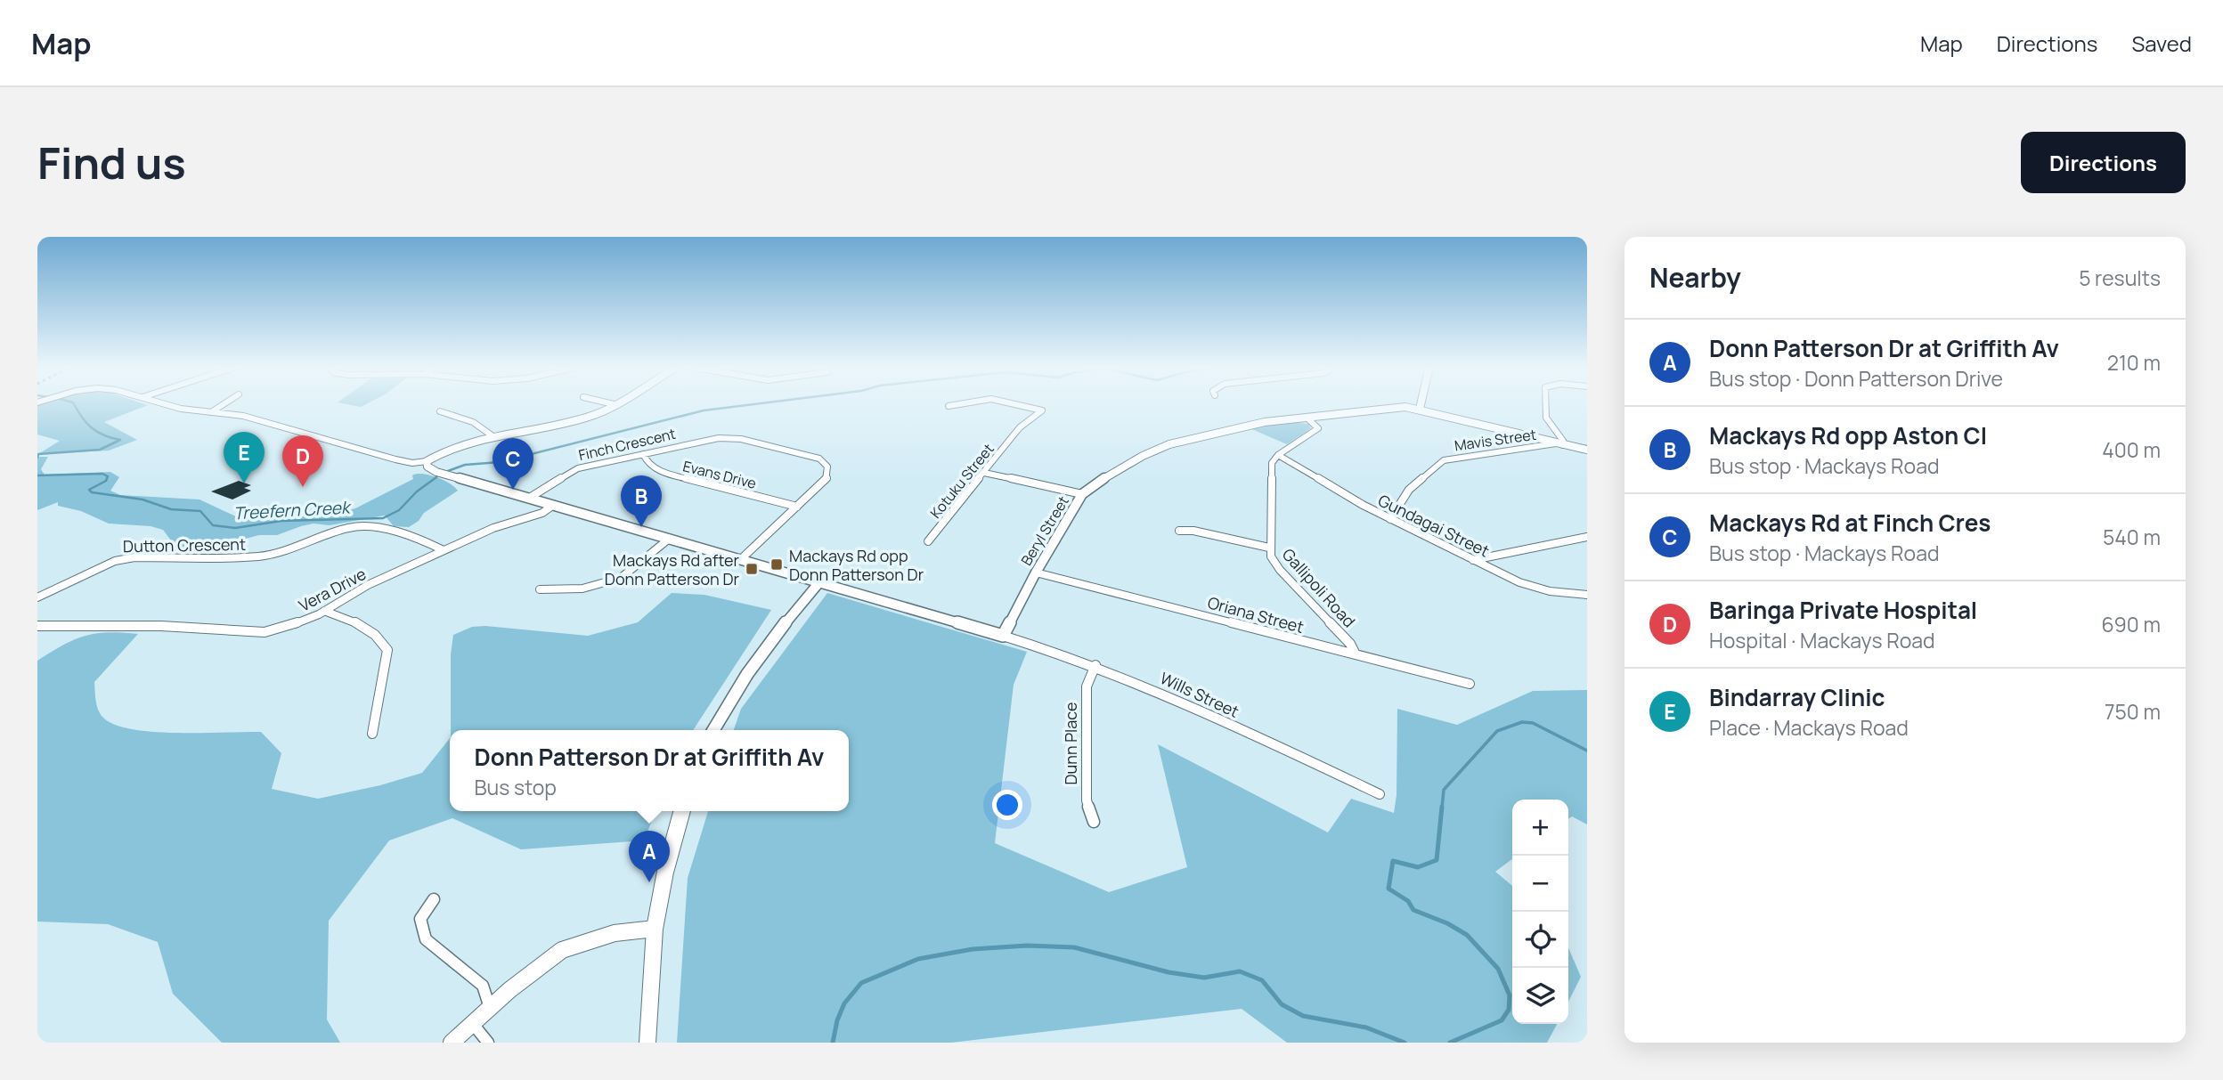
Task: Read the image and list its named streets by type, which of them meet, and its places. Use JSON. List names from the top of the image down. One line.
{"streets":{"main road":["Beryl Street"],"street":["Mavis Street","Finch Crescent","Evans Drive","Kotuku Street","Gundagai Street","Dutton Crescent","Gallipoli Road","Vera Drive","Oriana Street","Wills Street","Dunn Place"]},"crossings":[["Mavis Street","Gundagai Street"],["Mavis Street","Beryl Street"],["Finch Crescent","Evans Drive"],["Gundagai Street","Gallipoli Road"],["Beryl Street","Oriana Street"],["Beryl Street","Wills Street"],["Dutton Crescent","Vera Drive"],["Gallipoli Road","Oriana Street"],["Wills Street","Dunn Place"]],"water":["Treefern Creek"],"places":{"transit":["Mackays Rd opp Donn Patterson Dr","Mackays Rd after Donn Patterson Dr"]},"page":{"header":"Map","nav":["Map","Directions","Saved"],"buttons":"Directions","title":"Find us","heading":["Nearby","5 results"],"list":[{"mark":"A","name":"Donn Patterson Dr at Griffith Av","note":"Bus stop · Donn Patterson Drive","value":"210 m"},{"mark":"B","name":"Mackays Rd opp Aston Cl","note":"Bus stop · Mackays Road","value":"400 m"},{"mark":"C","name":"Mackays Rd at Finch Cres","note":"Bus stop · Mackays Road","value":"540 m"},{"mark":"D","name":"Baringa Private Hospital","note":"Hospital · Mackays Road","value":"690 m"},{"mark":"E","name":"Bindarray Clinic","note":"Place · Mackays Road","value":"750 m"}],"pins":["E","D","C","B","A"],"popup":["Donn Patterson Dr at Griffith Av","Bus stop"],"map_buttons":["+","−"]}}
